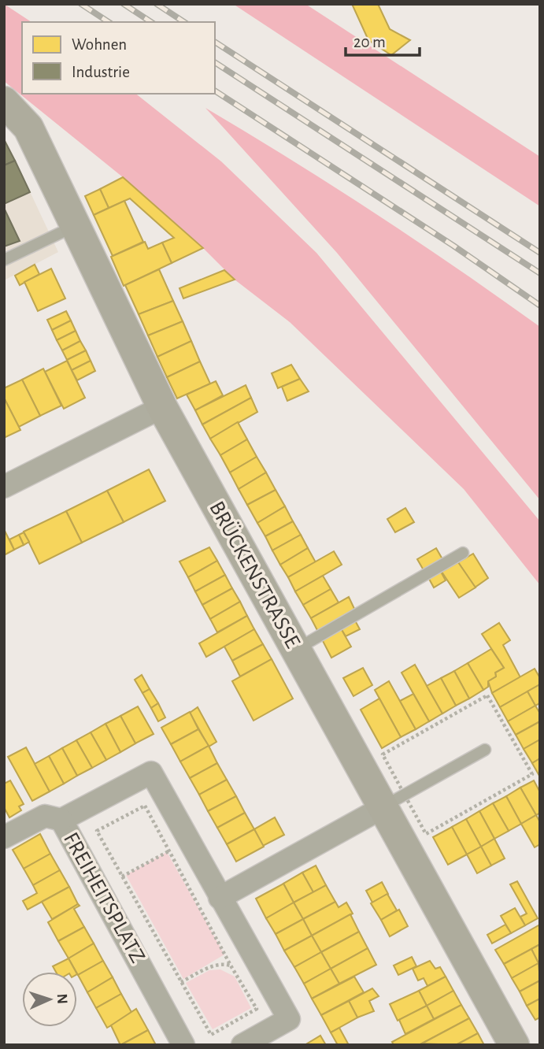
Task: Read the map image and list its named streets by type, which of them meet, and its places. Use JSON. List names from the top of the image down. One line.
{"streets":{"street":["BRÜCKENSTRASSE","FREIHEITSPLATZ"]},"legend":["Wohnen","Industrie"],"scale_bar":"20 m","north":"right"}
